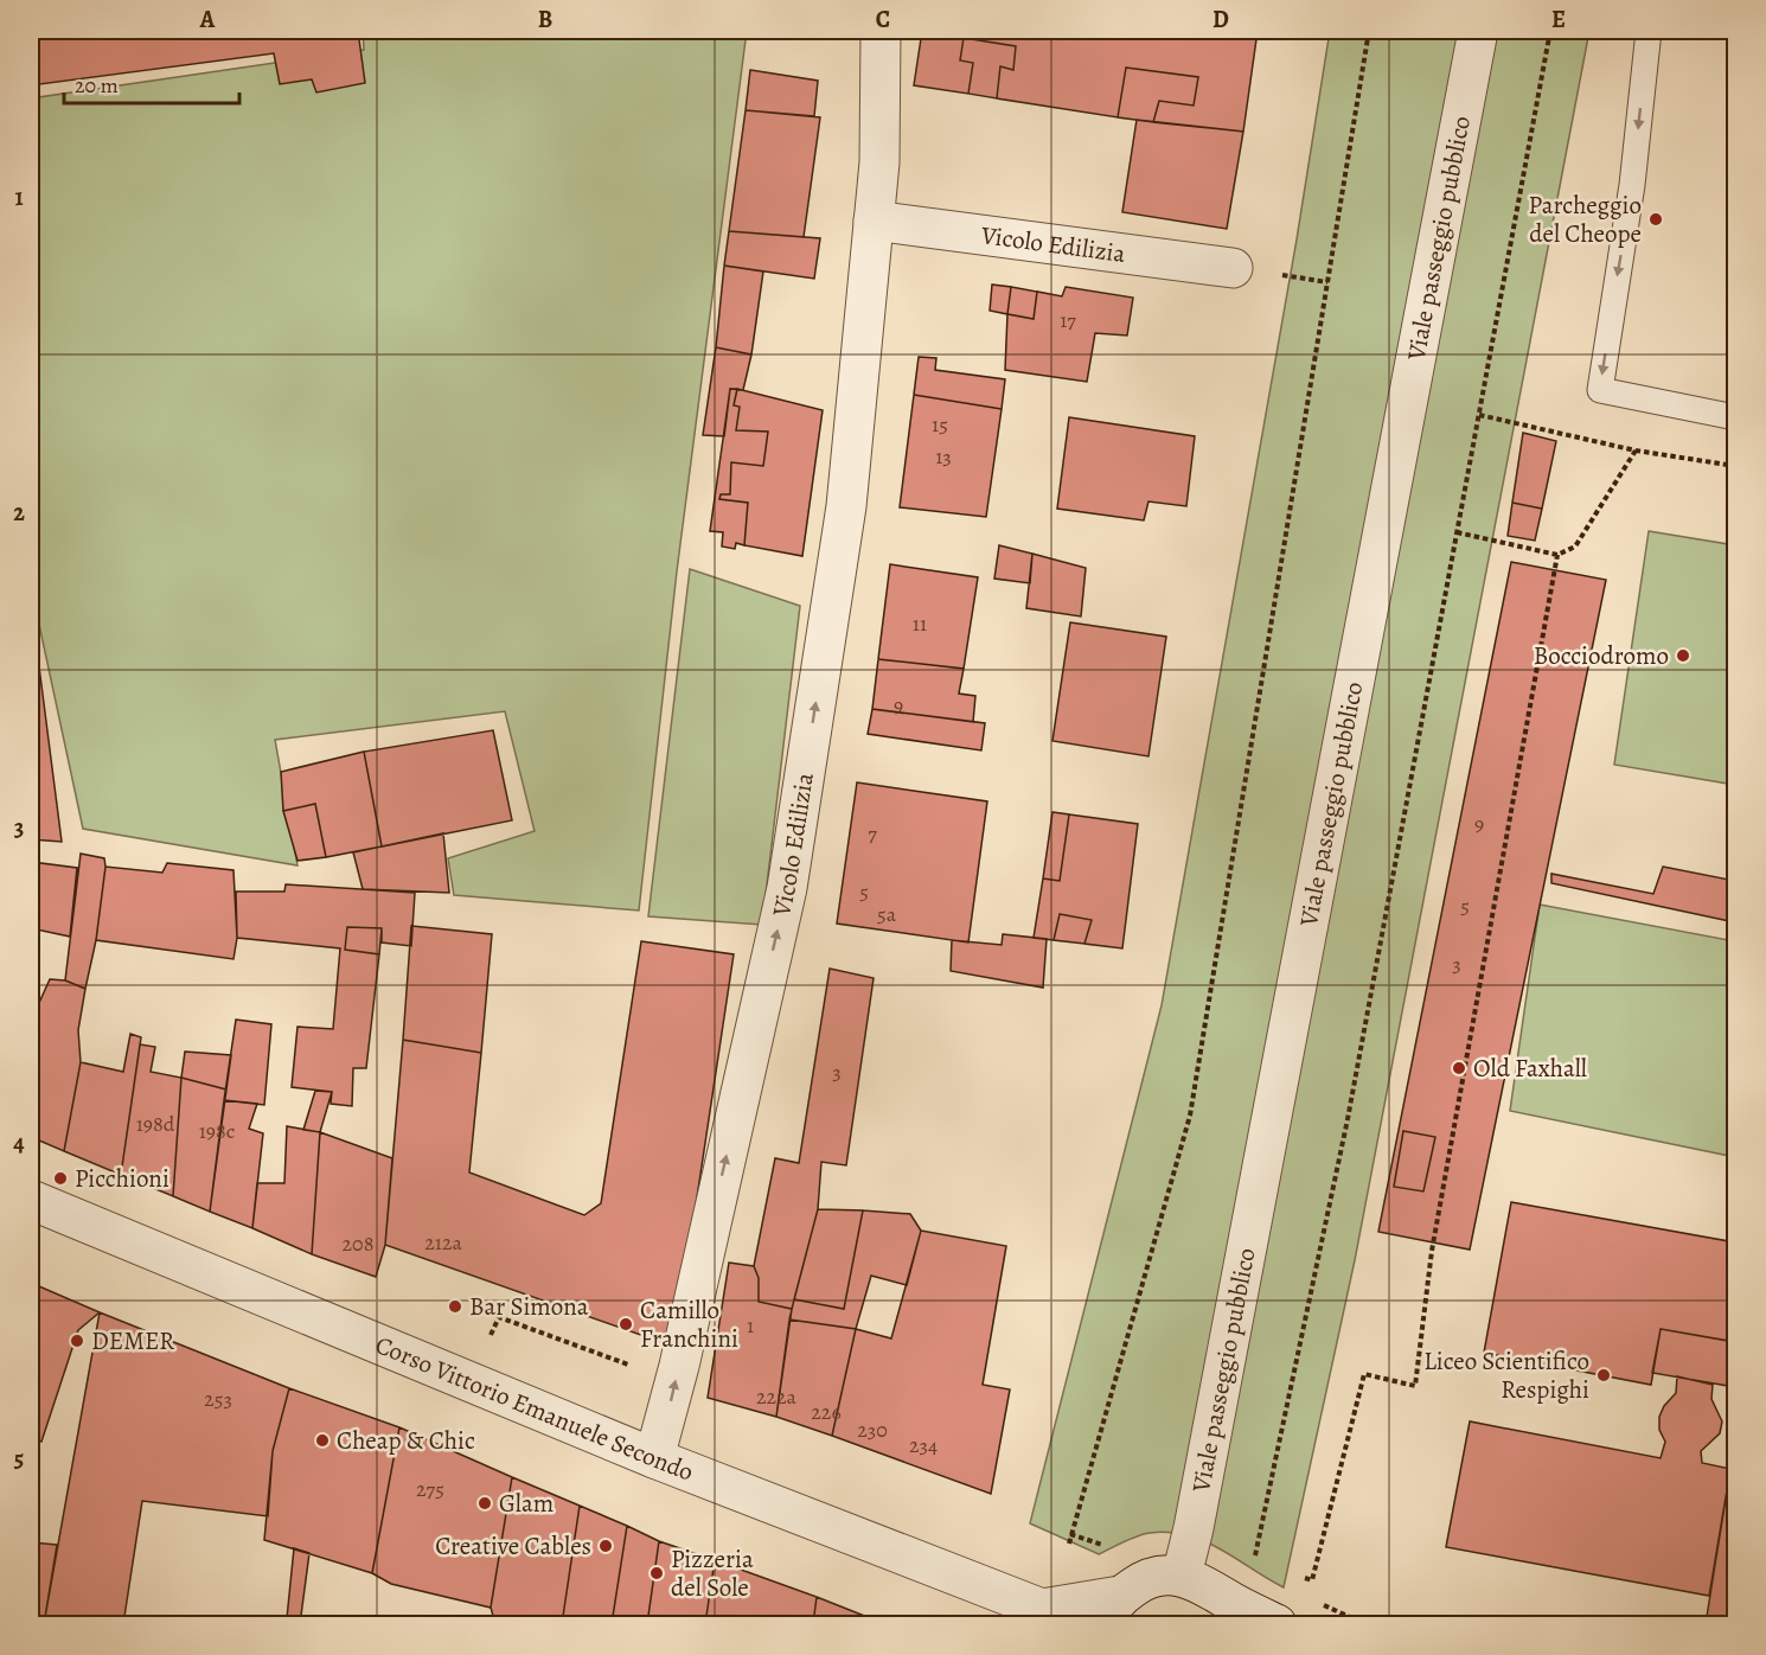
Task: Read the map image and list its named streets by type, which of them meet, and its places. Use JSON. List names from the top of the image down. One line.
{"streets":{"street":["Viale passeggio pubblico","Vicolo Edilizia","Corso Vittorio Emanuele Secondo"]},"crossings":[["Viale passeggio pubblico","Corso Vittorio Emanuele Secondo"],["Vicolo Edilizia","Corso Vittorio Emanuele Secondo"]],"one_way":["Vicolo Edilizia"],"places":["Parcheggio del Cheope","Bocciodromo","Old Faxhall","Picchioni","Bar Simona","Camillo Franchini","DEMER","Liceo Scientifico Respighi","Cheap & Chic","Glam","Creative Cables","Pizzeria del Sole"],"house_numbers":["17","15","13","11","9","9","7","5","5","5a","3","3","198d","198c","212a","208","1","222a","253","226","230","234","275"],"scale_bar":"20 m","grid":{"columns":["A","B","C","D","E"],"rows":["1","2","3","4","5"]}}
